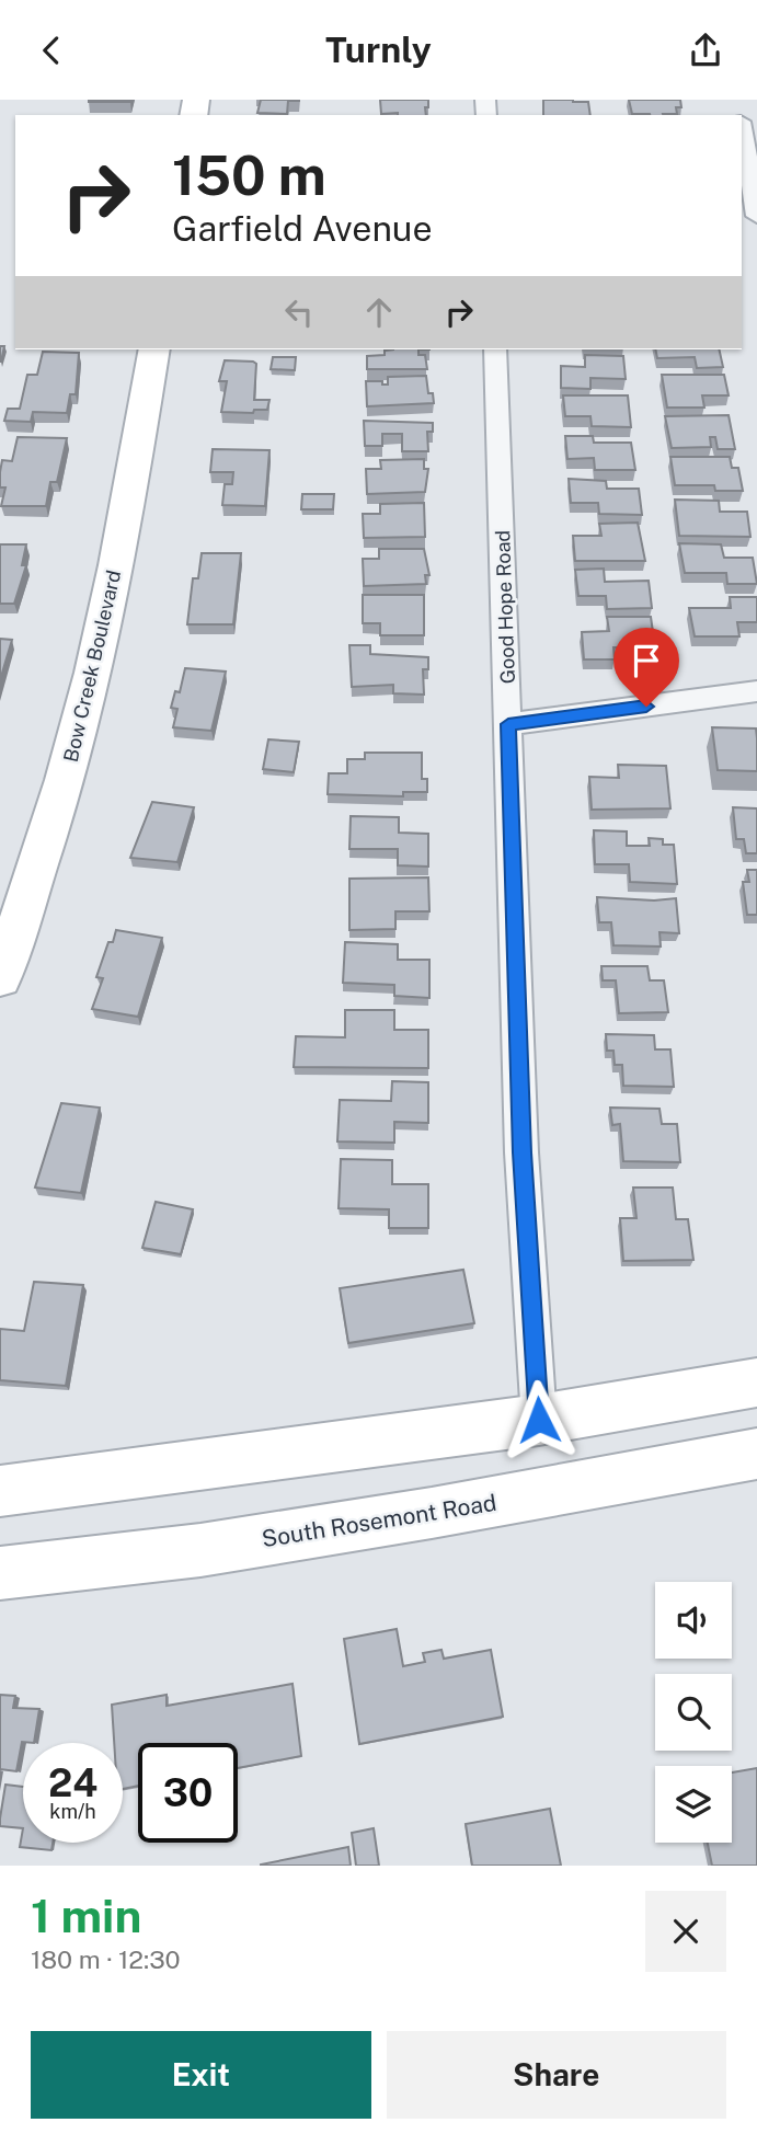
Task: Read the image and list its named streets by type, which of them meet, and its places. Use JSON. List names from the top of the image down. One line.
{"streets":{"main road":["Bow Creek Boulevard","South Rosemont Road"],"street":["Good Hope Road"]},"page":{"header":"Turnly","turn":["150 m","Garfield Avenue"],"speed":"24 km/h","limit":"30","heading":["1 min","180 m · 12:30"],"buttons":["Exit","Share"]}}
